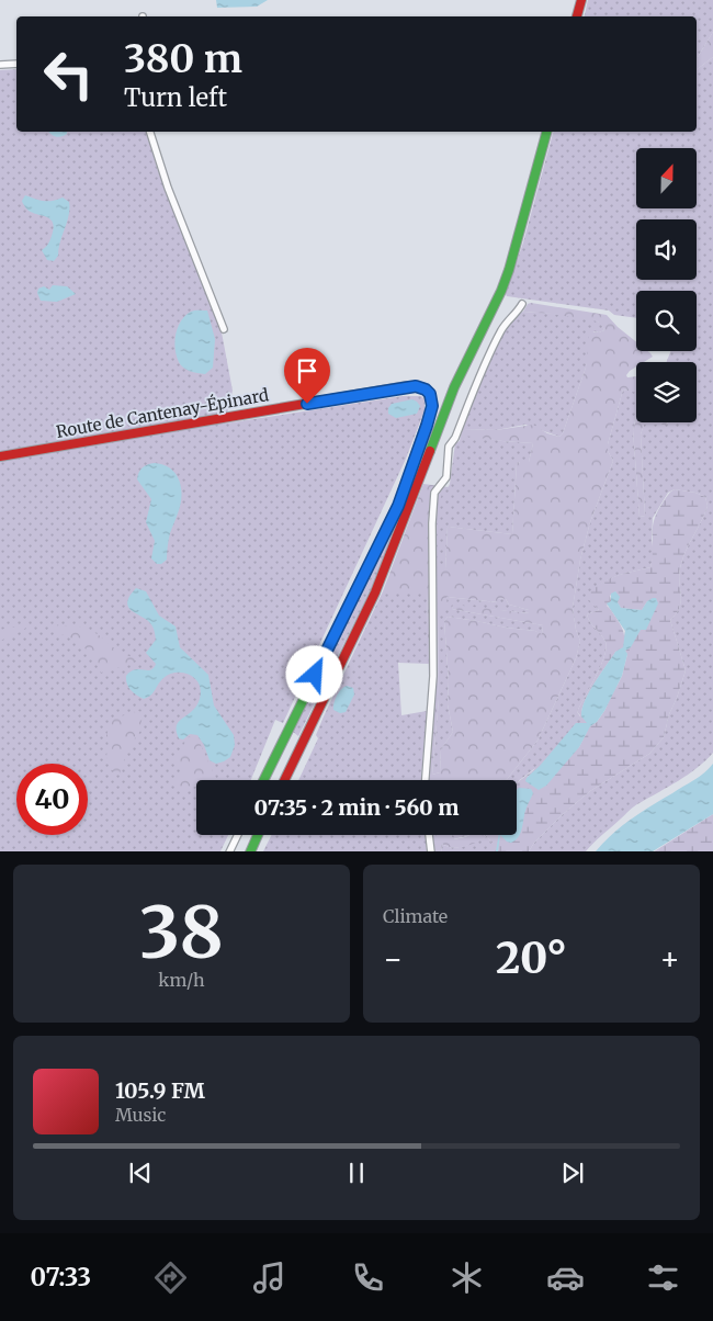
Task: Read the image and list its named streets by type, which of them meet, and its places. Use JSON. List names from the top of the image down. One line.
{"streets":{"street":["Route de Cantenay-Épinard"]},"north":"top","page":{"turn":["380 m","Turn left"],"limit":"40","trip":"07:35 · 2 min · 560 m","tile":[["38","km/h"],"Climate"],"heat":["−","20°","+"],"song":["105.9 FM","Music"],"tabs":"07:33"}}
